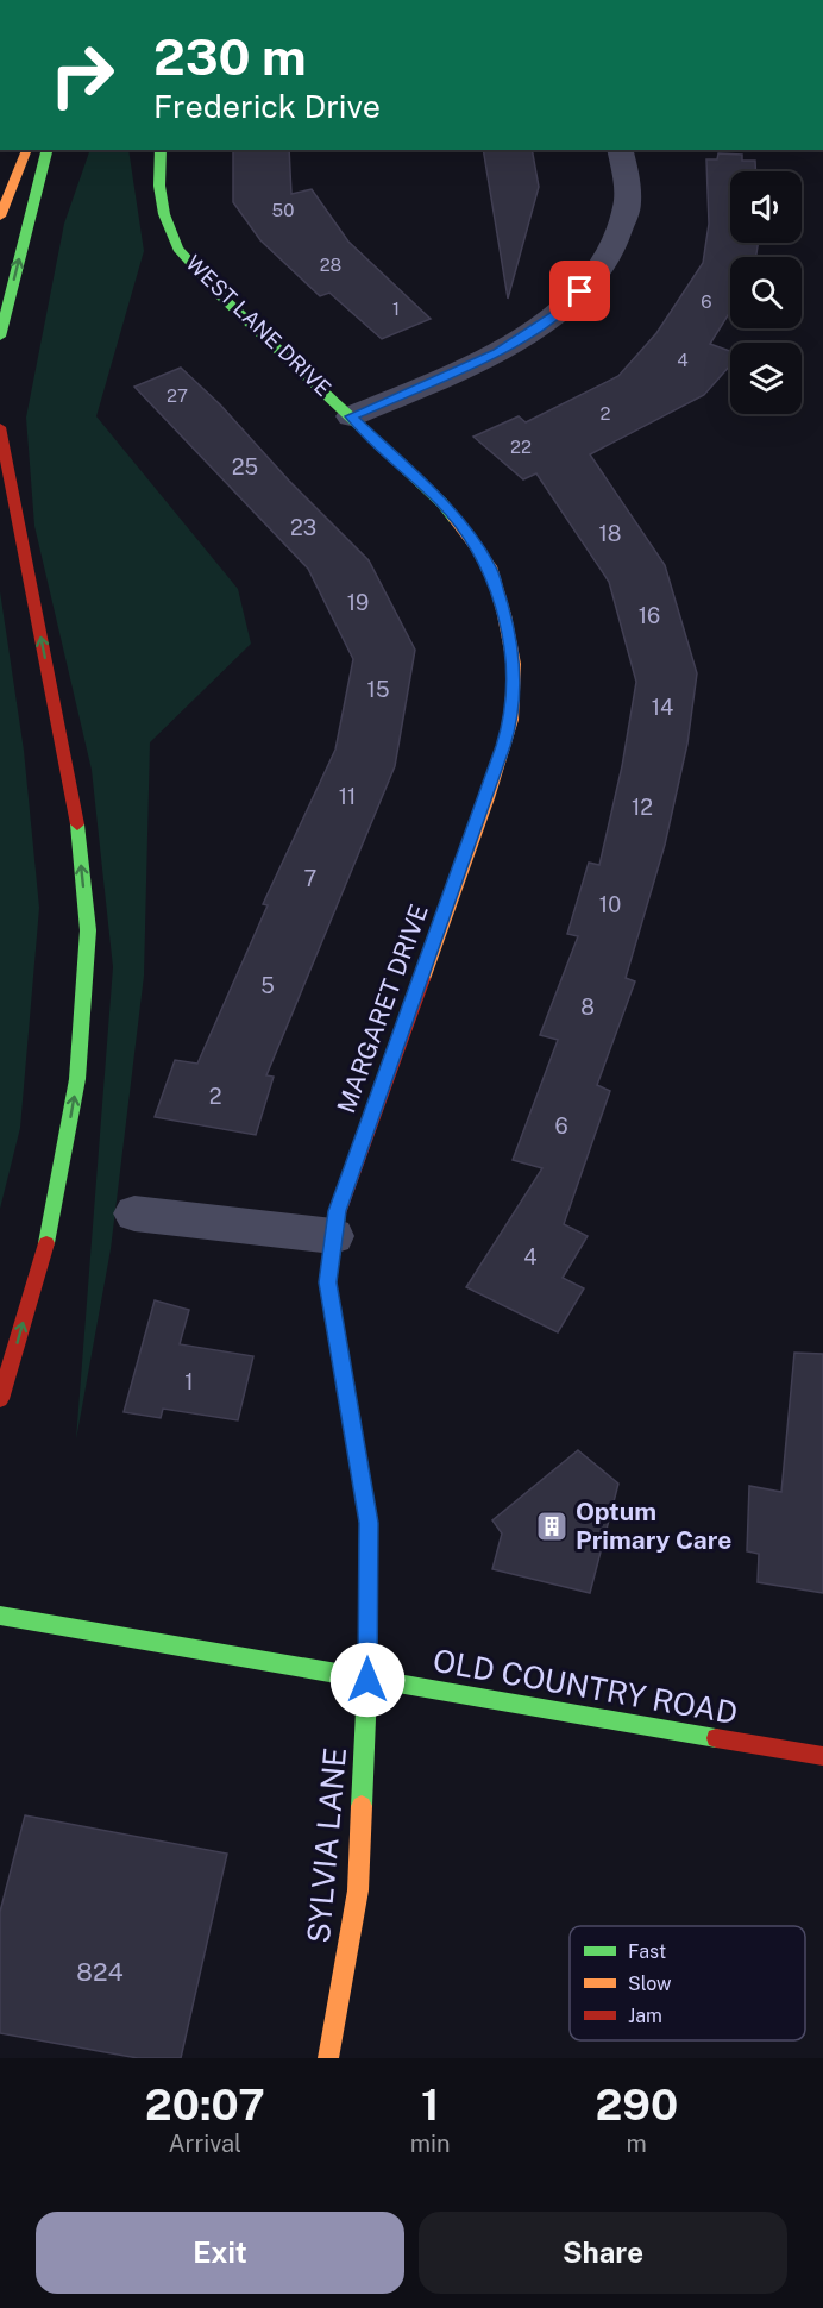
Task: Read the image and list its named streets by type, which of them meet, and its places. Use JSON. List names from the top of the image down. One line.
{"streets":{"main road":["WEST LANE DRIVE","MARGARET DRIVE","OLD COUNTRY ROAD","SYLVIA LANE"]},"crossings":[["WEST LANE DRIVE","MARGARET DRIVE"],["MARGARET DRIVE","OLD COUNTRY ROAD"],["MARGARET DRIVE","SYLVIA LANE"],["OLD COUNTRY ROAD","SYLVIA LANE"]],"places":{"building":["Optum Primary Care"]},"house_numbers":["50","28","6","1","4","27","2","22","25","23","18","19","16","15","14","11","12","7","10","5","8","2","6","4","1","824"],"legend":["Fast","Slow","Jam"],"page":{"turn":["230 m","Frederick Drive"],"eta":["20:07","Arrival","1","min","290","m"],"buttons":["Exit","Share"]}}
